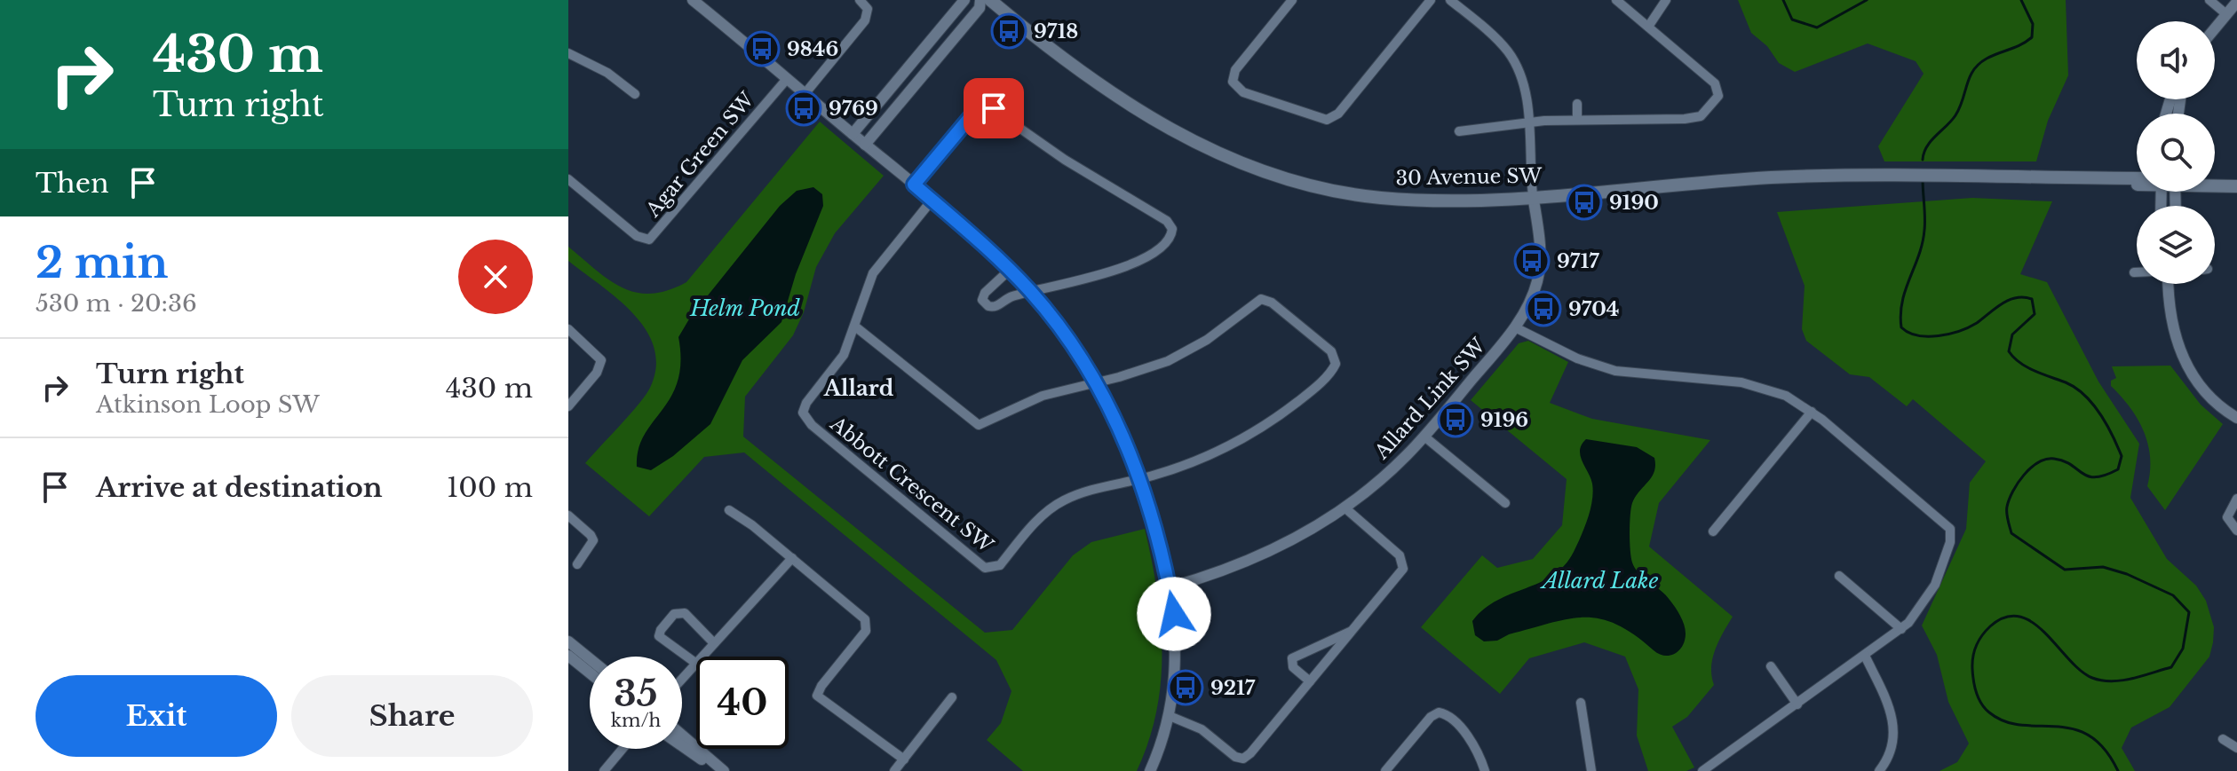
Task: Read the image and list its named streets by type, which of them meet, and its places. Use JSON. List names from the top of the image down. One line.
{"streets":{"main road":["30 Avenue SW"],"street":["Agar Green SW","Allard Link SW","Abbott Crescent SW"]},"crossings":[["30 Avenue SW","Allard Link SW"]],"districts":["Allard"],"water":["Helm Pond","Allard Lake"],"places":{"bus stop":["9718","9846","9769","9190","9717","9704","9196","9217"]},"page":{"turn":["430 m","Turn right"],"then":"Then","heading":["2 min","530 m · 20:36"],"list":[{"name":"Turn right","note":"Atkinson Loop SW","value":"430 m"},{"name":"Arrive at destination","value":"100 m"}],"speed":"35 km/h","limit":"40","buttons":["Exit","Share"]}}
